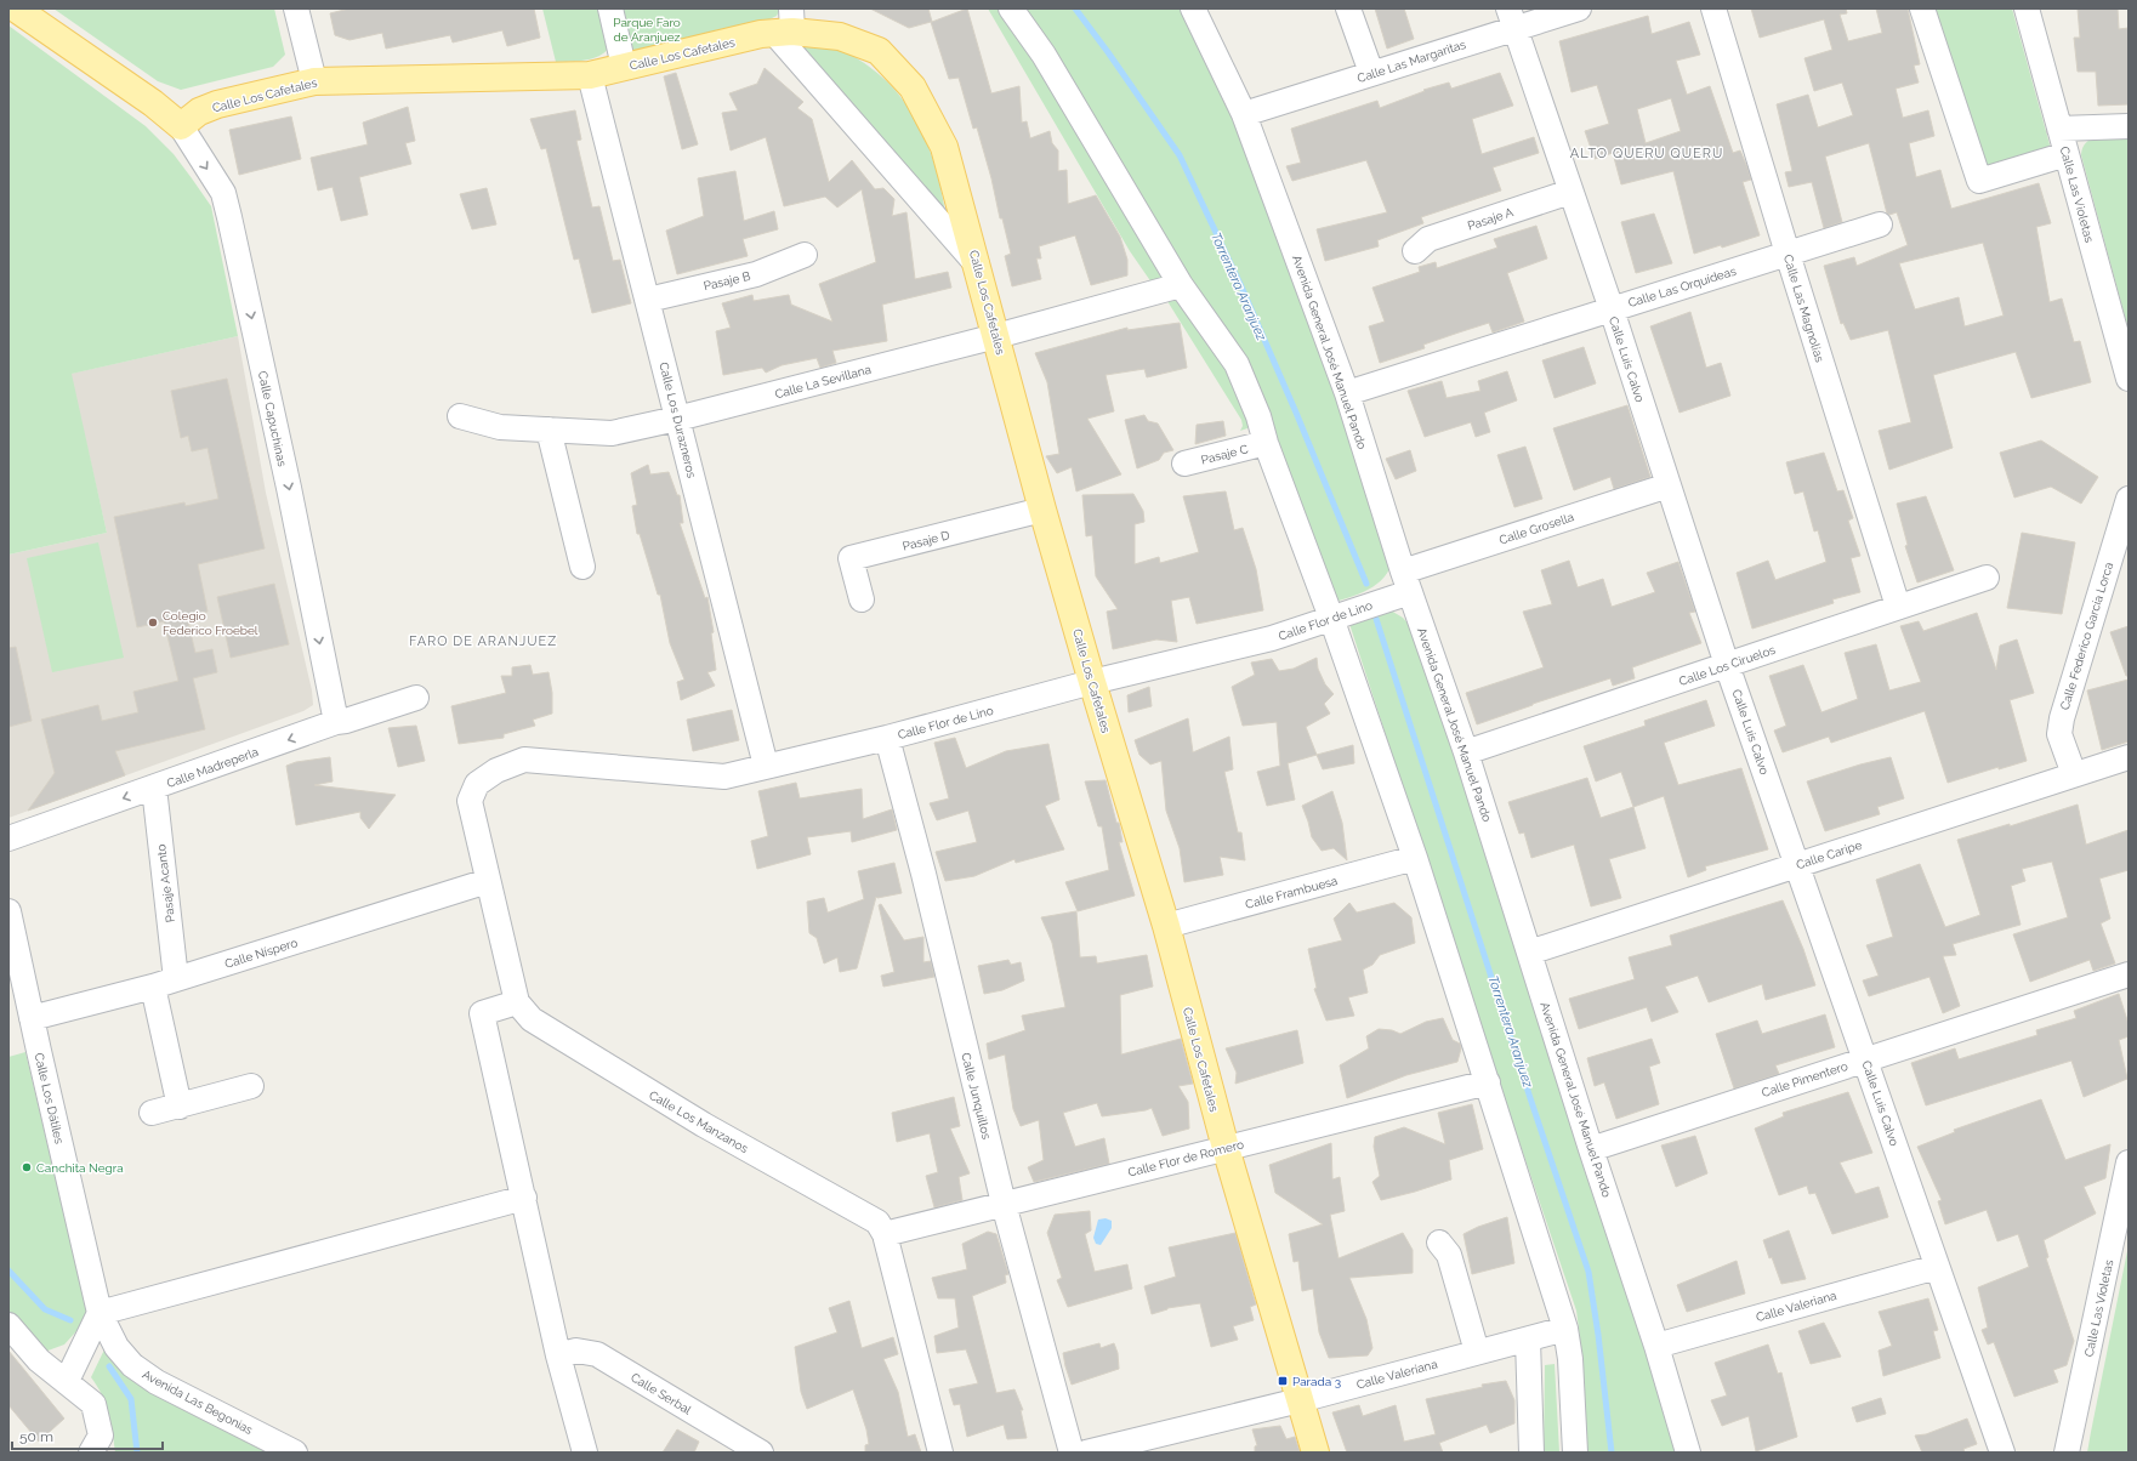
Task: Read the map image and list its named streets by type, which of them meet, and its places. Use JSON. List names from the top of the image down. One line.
{"streets":{"main road":["Calle Los Cafetales"],"street":["Calle Las Margaritas","Calle Las Violetas","Pasaje A","Pasaje B","Calle Las Orquídeas","Calle Las Magnolias","Avenida General José Manuel Pando","Calle Luis Calvo","Calle La Sevillana","Calle Capuchinas","Calle Los Durazneros","Pasaje C","Calle Grosella","Pasaje D","Calle Flor de Lino","Calle Federico García Lorca","Calle Los Ciruelos","Calle Madreperla","Calle Caripe","Pasaje Acanto","Calle Frambuesa","Calle Níspero","Calle Pimentero","Calle Junquillos","Calle Los Dátiles","Calle Los Manzanos","Calle Flor de Romero","Calle Valeriana","Calle Serbal","Avenida Las Begonias"]},"crossings":[["Calle Los Cafetales","Calle La Sevillana"],["Calle Los Cafetales","Calle Capuchinas"],["Calle Los Cafetales","Calle Los Durazneros"],["Calle Los Cafetales","Pasaje D"],["Calle Los Cafetales","Calle Flor de Lino"],["Calle Los Cafetales","Calle Frambuesa"],["Calle Los Cafetales","Calle Flor de Romero"],["Calle Los Cafetales","Calle Valeriana"],["Calle Las Margaritas","Avenida General José Manuel Pando"],["Calle Las Margaritas","Calle Luis Calvo"],["Pasaje A","Calle Luis Calvo"],["Pasaje B","Calle Los Durazneros"],["Calle Las Orquídeas","Calle Las Magnolias"],["Calle Las Orquídeas","Avenida General José Manuel Pando"],["Calle Las Orquídeas","Calle Luis Calvo"],["Calle Las Magnolias","Calle Los Ciruelos"],["Avenida General José Manuel Pando","Calle Grosella"],["Avenida General José Manuel Pando","Calle Flor de Lino"],["Avenida General José Manuel Pando","Calle Los Ciruelos"],["Avenida General José Manuel Pando","Calle Caripe"],["Avenida General José Manuel Pando","Calle Pimentero"],["Avenida General José Manuel Pando","Calle Valeriana"],["Calle Luis Calvo","Calle Grosella"],["Calle Luis Calvo","Calle Los Ciruelos"],["Calle Luis Calvo","Calle Caripe"],["Calle Luis Calvo","Calle Pimentero"],["Calle Luis Calvo","Calle Valeriana"],["Calle La Sevillana","Calle Los Durazneros"],["Calle Capuchinas","Calle Madreperla"],["Calle Los Durazneros","Calle Flor de Lino"],["Calle Grosella","Calle Flor de Lino"],["Calle Flor de Lino","Calle Junquillos"],["Calle Flor de Lino","Calle Los Manzanos"],["Calle Federico García Lorca","Calle Caripe"],["Calle Madreperla","Pasaje Acanto"],["Pasaje Acanto","Calle Níspero"],["Calle Níspero","Calle Los Dátiles"],["Calle Níspero","Calle Los Manzanos"],["Calle Junquillos","Calle Flor de Romero"],["Calle Los Dátiles","Avenida Las Begonias"],["Calle Los Manzanos","Calle Flor de Romero"]],"one_way":["Calle Capuchinas","Calle Madreperla"],"districts":["ALTO QUERU QUERU","FARO DE ARANJUEZ"],"water":["Torrentera Aranjuez"],"parks":["Parque Faro de Aranjuez"],"places":{"other":["Colegio Federico Froebel","Canchita Negra"],"transit":["Parada 3"]},"scale_bar":"50 m"}
